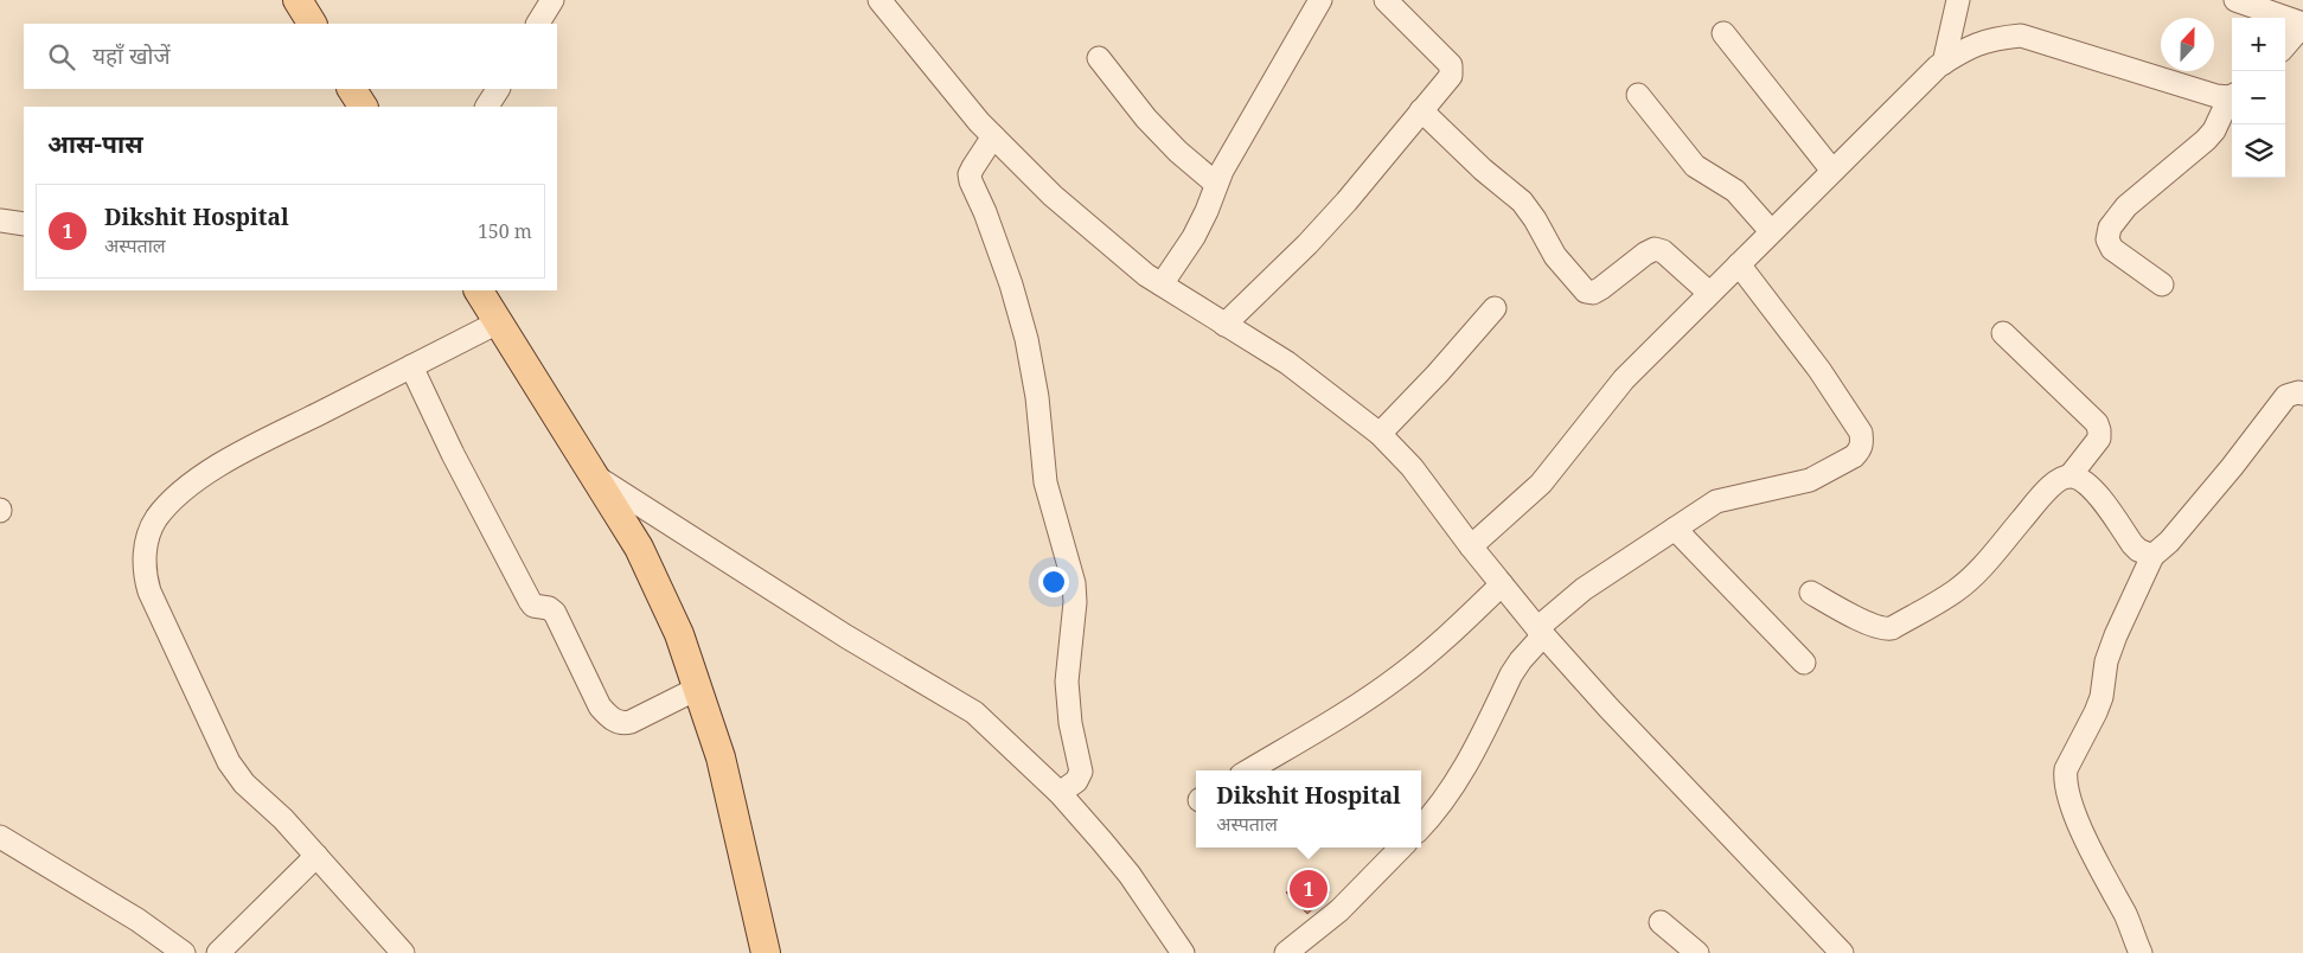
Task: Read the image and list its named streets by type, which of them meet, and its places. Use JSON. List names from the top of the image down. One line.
{"north":"top","page":{"map_buttons":["+","−"],"search":"यहाँ खोजें","heading":"आस-पास","list":[{"mark":"1","name":"Dikshit Hospital","note":"अस्पताल","value":"150 m"}],"popup":["Dikshit Hospital","अस्पताल"],"pins":"1"}}
